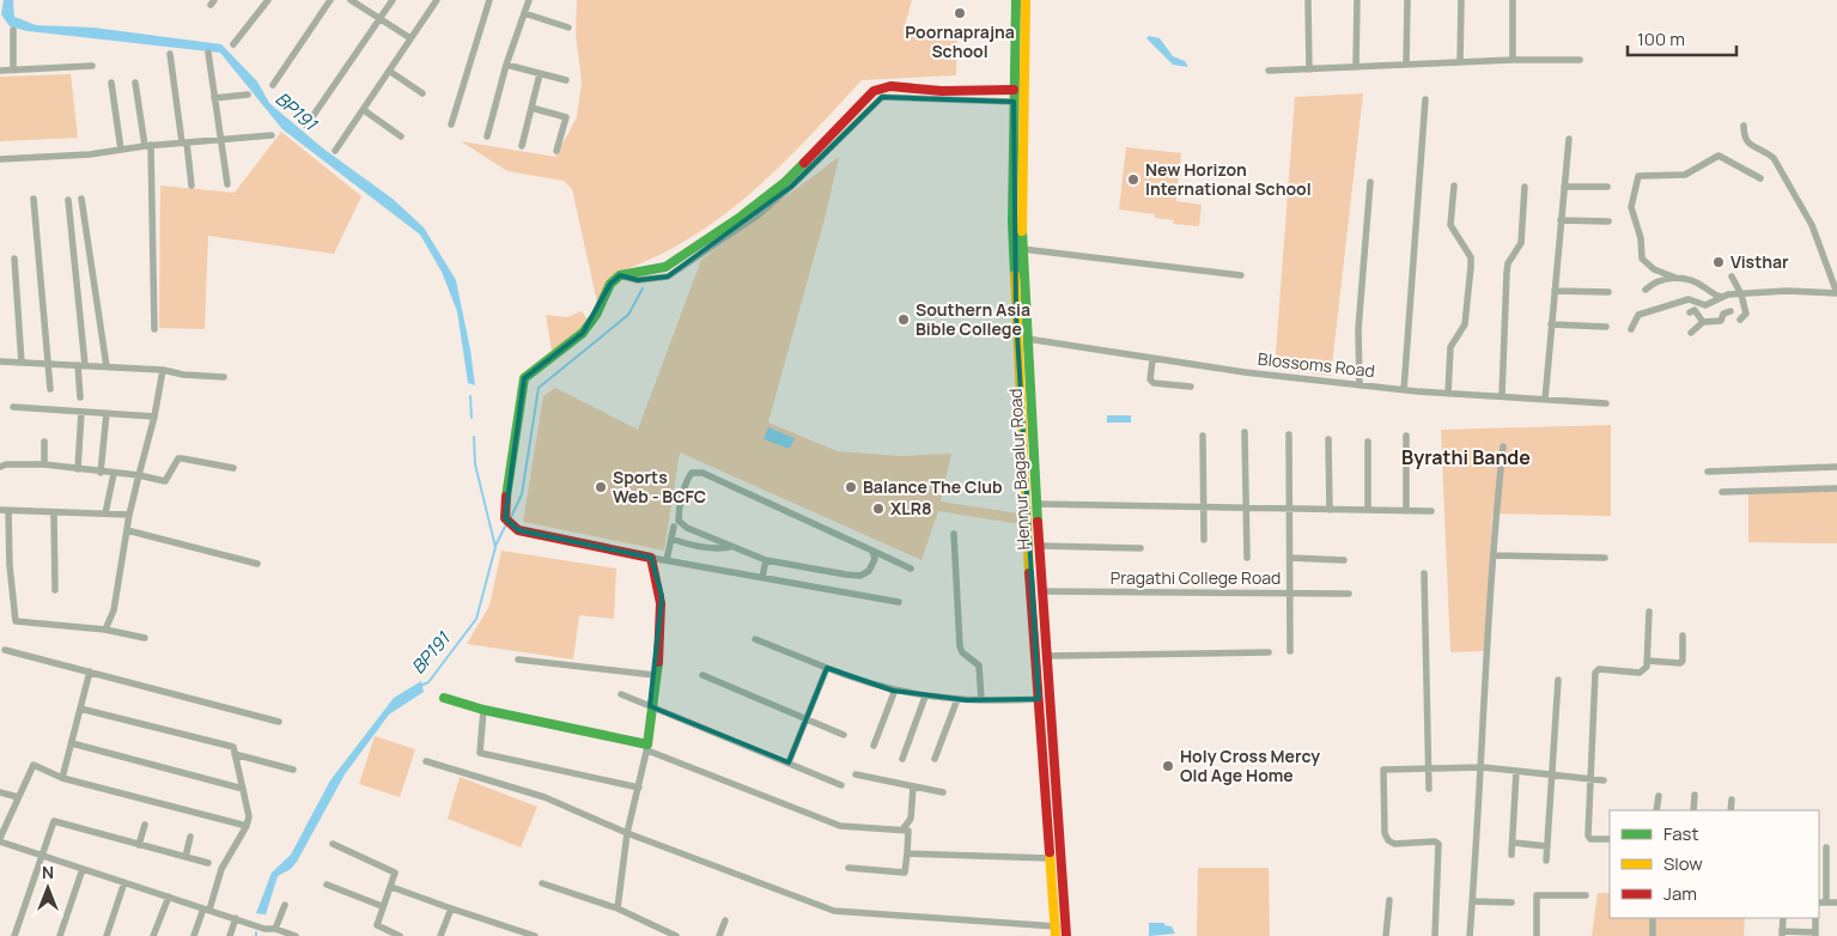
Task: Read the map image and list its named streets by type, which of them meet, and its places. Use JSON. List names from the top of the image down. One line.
{"streets":{"main road":["Hennur Bagalur Road"],"street":["Blossoms Road","Pragathi College Road"]},"crossings":[["Blossoms Road","Hennur Bagalur Road"],["Hennur Bagalur Road","Pragathi College Road"]],"districts":["Byrathi Bande"],"water":["BP191"],"places":["Poornaprajna School","New Horizon International School","Visthar","Southern Asia Bible College","Sports Web - BCFC","Balance The Club","XLR8","Holy Cross Mercy Old Age Home"],"legend":["Fast","Slow","Jam"],"scale_bar":"100 m","north":"top"}
